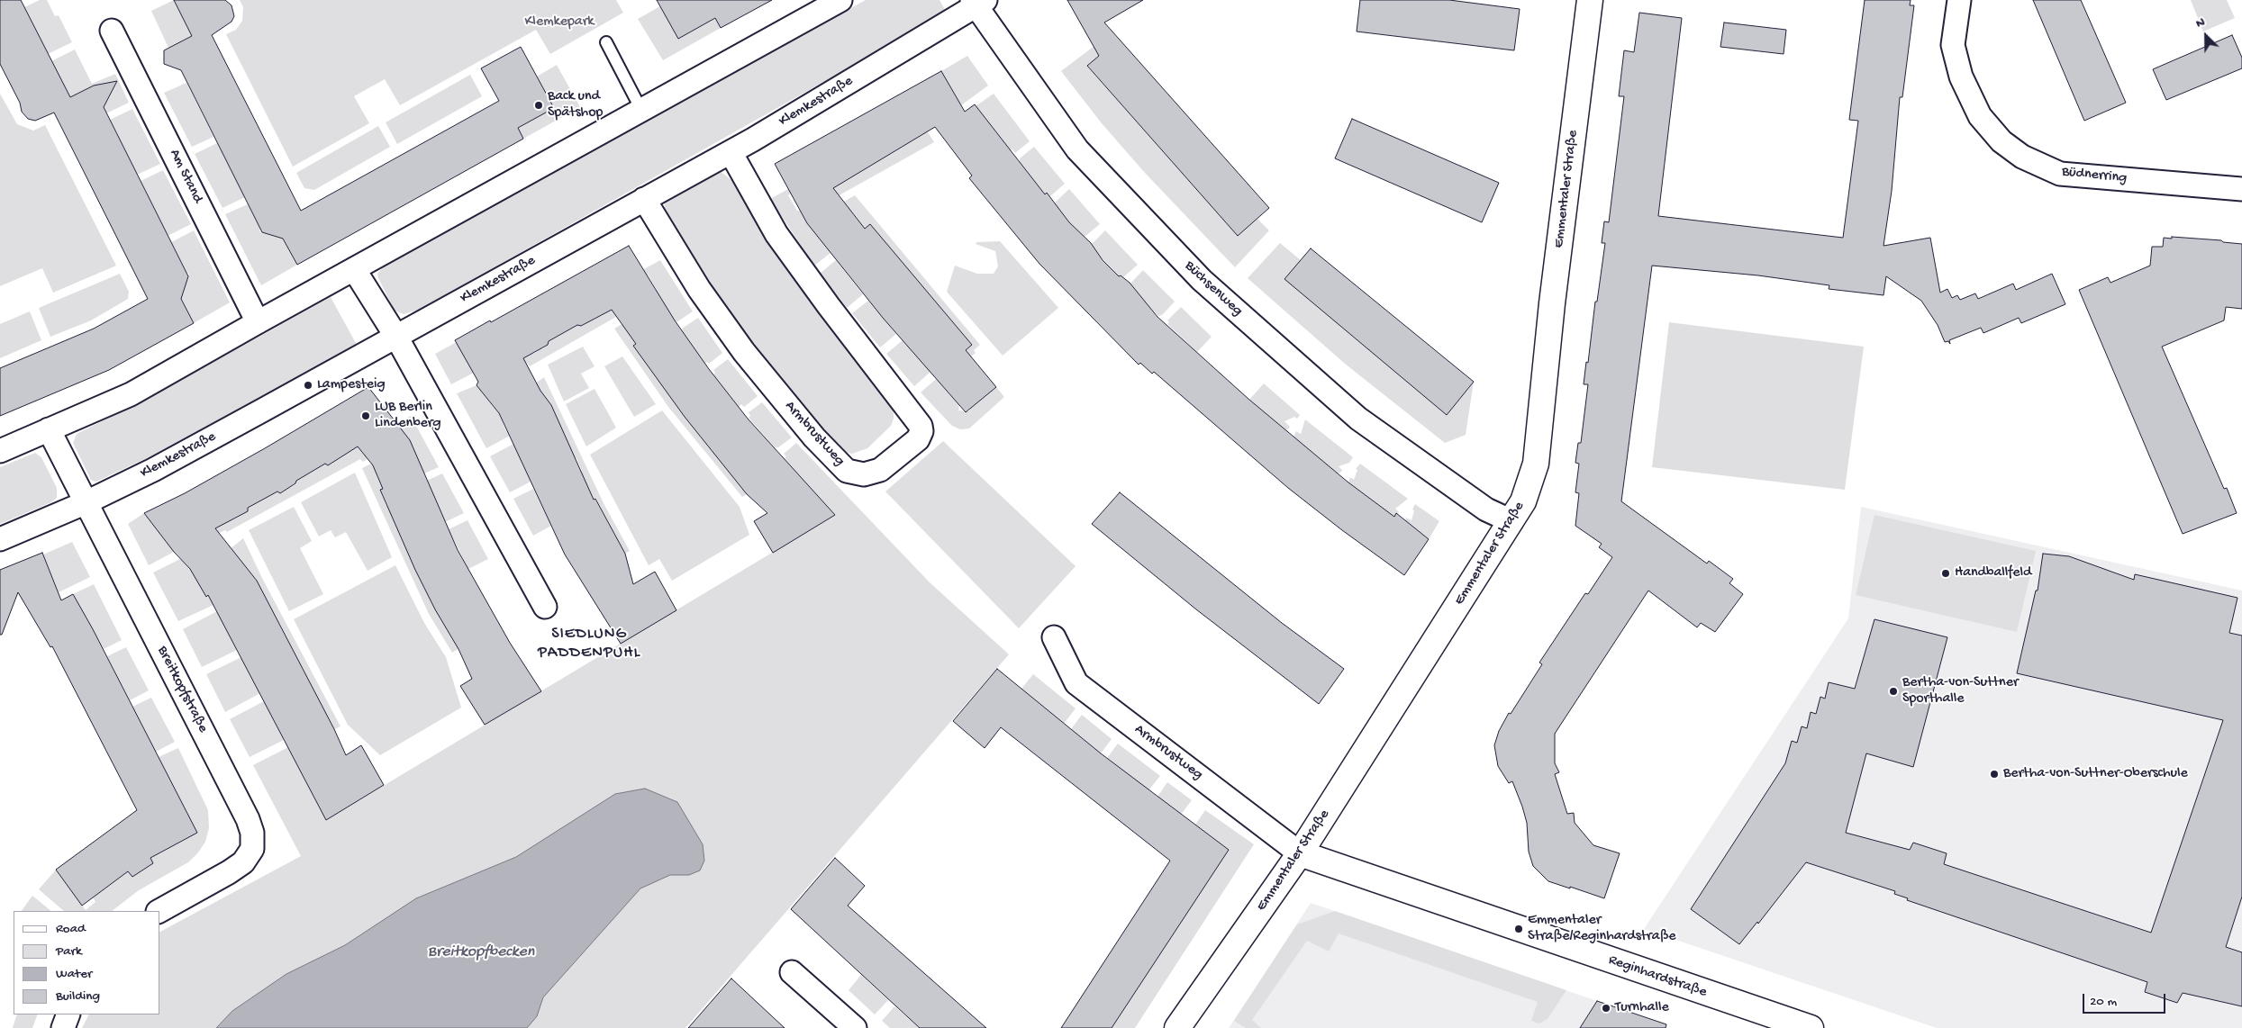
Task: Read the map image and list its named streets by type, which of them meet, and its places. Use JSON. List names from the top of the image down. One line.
{"streets":{"street":["Klemkestraße","Büdnerring","Am Stand","Emmentaler Straße","Büchsenweg","Armbrustweg","Breitkopfstraße","Reginhardstraße"]},"crossings":[["Klemkestraße","Büchsenweg"],["Klemkestraße","Armbrustweg"],["Klemkestraße","Breitkopfstraße"],["Emmentaler Straße","Büchsenweg"],["Emmentaler Straße","Armbrustweg"],["Emmentaler Straße","Reginhardstraße"],["Armbrustweg","Reginhardstraße"]],"districts":["SIEDLUNG PADDENPUHL"],"water":["Breitkopfbecken"],"parks":["Klemkepark"],"places":["Back und Spätshop","Lampesteig","LUB Berlin Lindenberg","Handballfeld","Bertha-von-Suttner Sporthalle","Bertha-von-Suttner-Oberschule","Emmentaler Straße/Reginhardstraße","Turnhalle"],"legend":["Road","Park","Water","Building"],"scale_bar":"20 m","north":"top left"}
